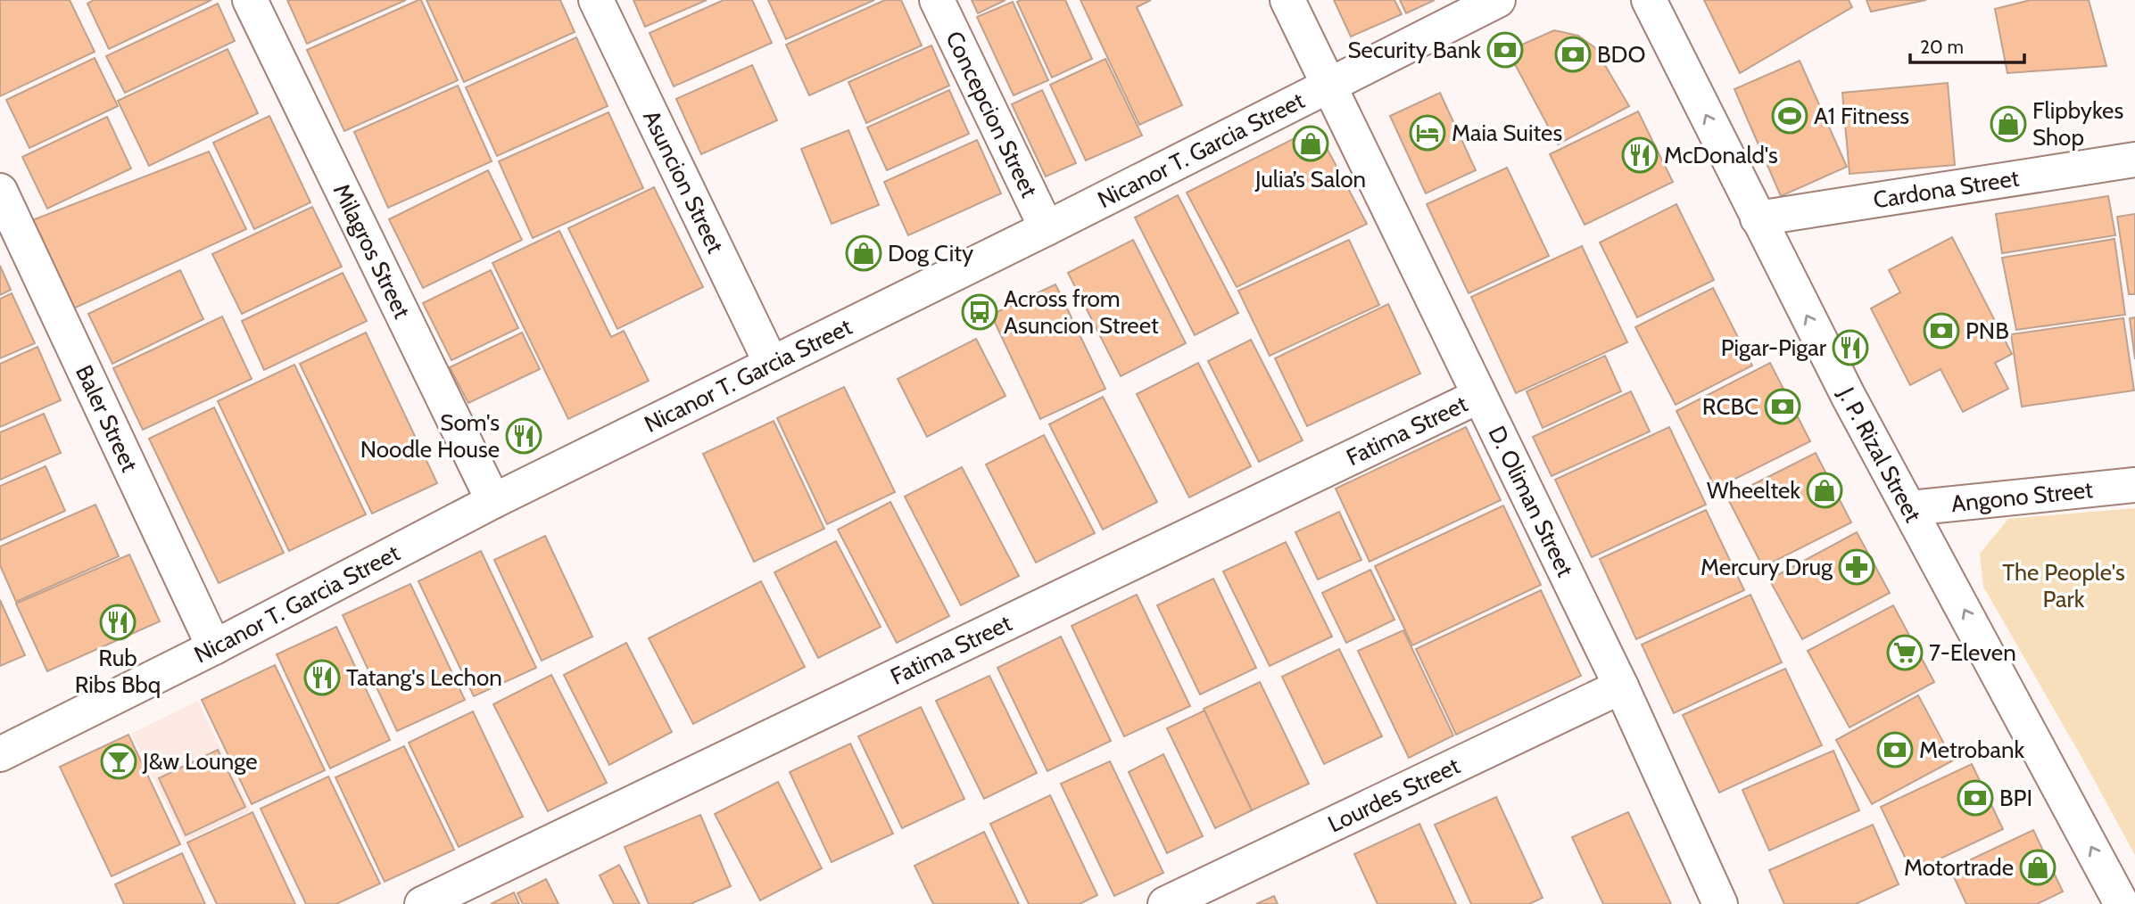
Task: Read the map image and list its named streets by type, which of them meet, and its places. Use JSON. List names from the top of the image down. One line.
{"streets":{"street":["Concepcion Street","Nicanor T. Garcia Street","Asuncion Street","Cardona Street","Milagros Street","Baler Street","Fatima Street","J. P. Rizal Street","Angono Street","D. Oliman Street","Lourdes Street"]},"crossings":[["Concepcion Street","Nicanor T. Garcia Street"],["Nicanor T. Garcia Street","Asuncion Street"],["Nicanor T. Garcia Street","Milagros Street"],["Nicanor T. Garcia Street","Baler Street"],["Nicanor T. Garcia Street","D. Oliman Street"],["Cardona Street","J. P. Rizal Street"],["Fatima Street","D. Oliman Street"],["J. P. Rizal Street","Angono Street"],["D. Oliman Street","Lourdes Street"]],"one_way":["J. P. Rizal Street"],"parks":["The People's Park"],"places":{"bank":["Security Bank","BDO","PNB","RCBC","Metrobank","BPI"],"sports":["A1 Fitness"],"shop":["Flipbykes Shop","Julia’s Salon","Dog City","Wheeltek","Motortrade"],"hotel":["Maia Suites"],"restaurant":["McDonald's","Pigar-Pigar","Som's Noodle House","Rub Ribs Bbq","Tatang's Lechon"],"bus stop":["Across from Asuncion Street"],"pharmacy":["Mercury Drug"],"supermarket":["7-Eleven"],"bar":["J&w Lounge"]},"scale_bar":"20 m"}
